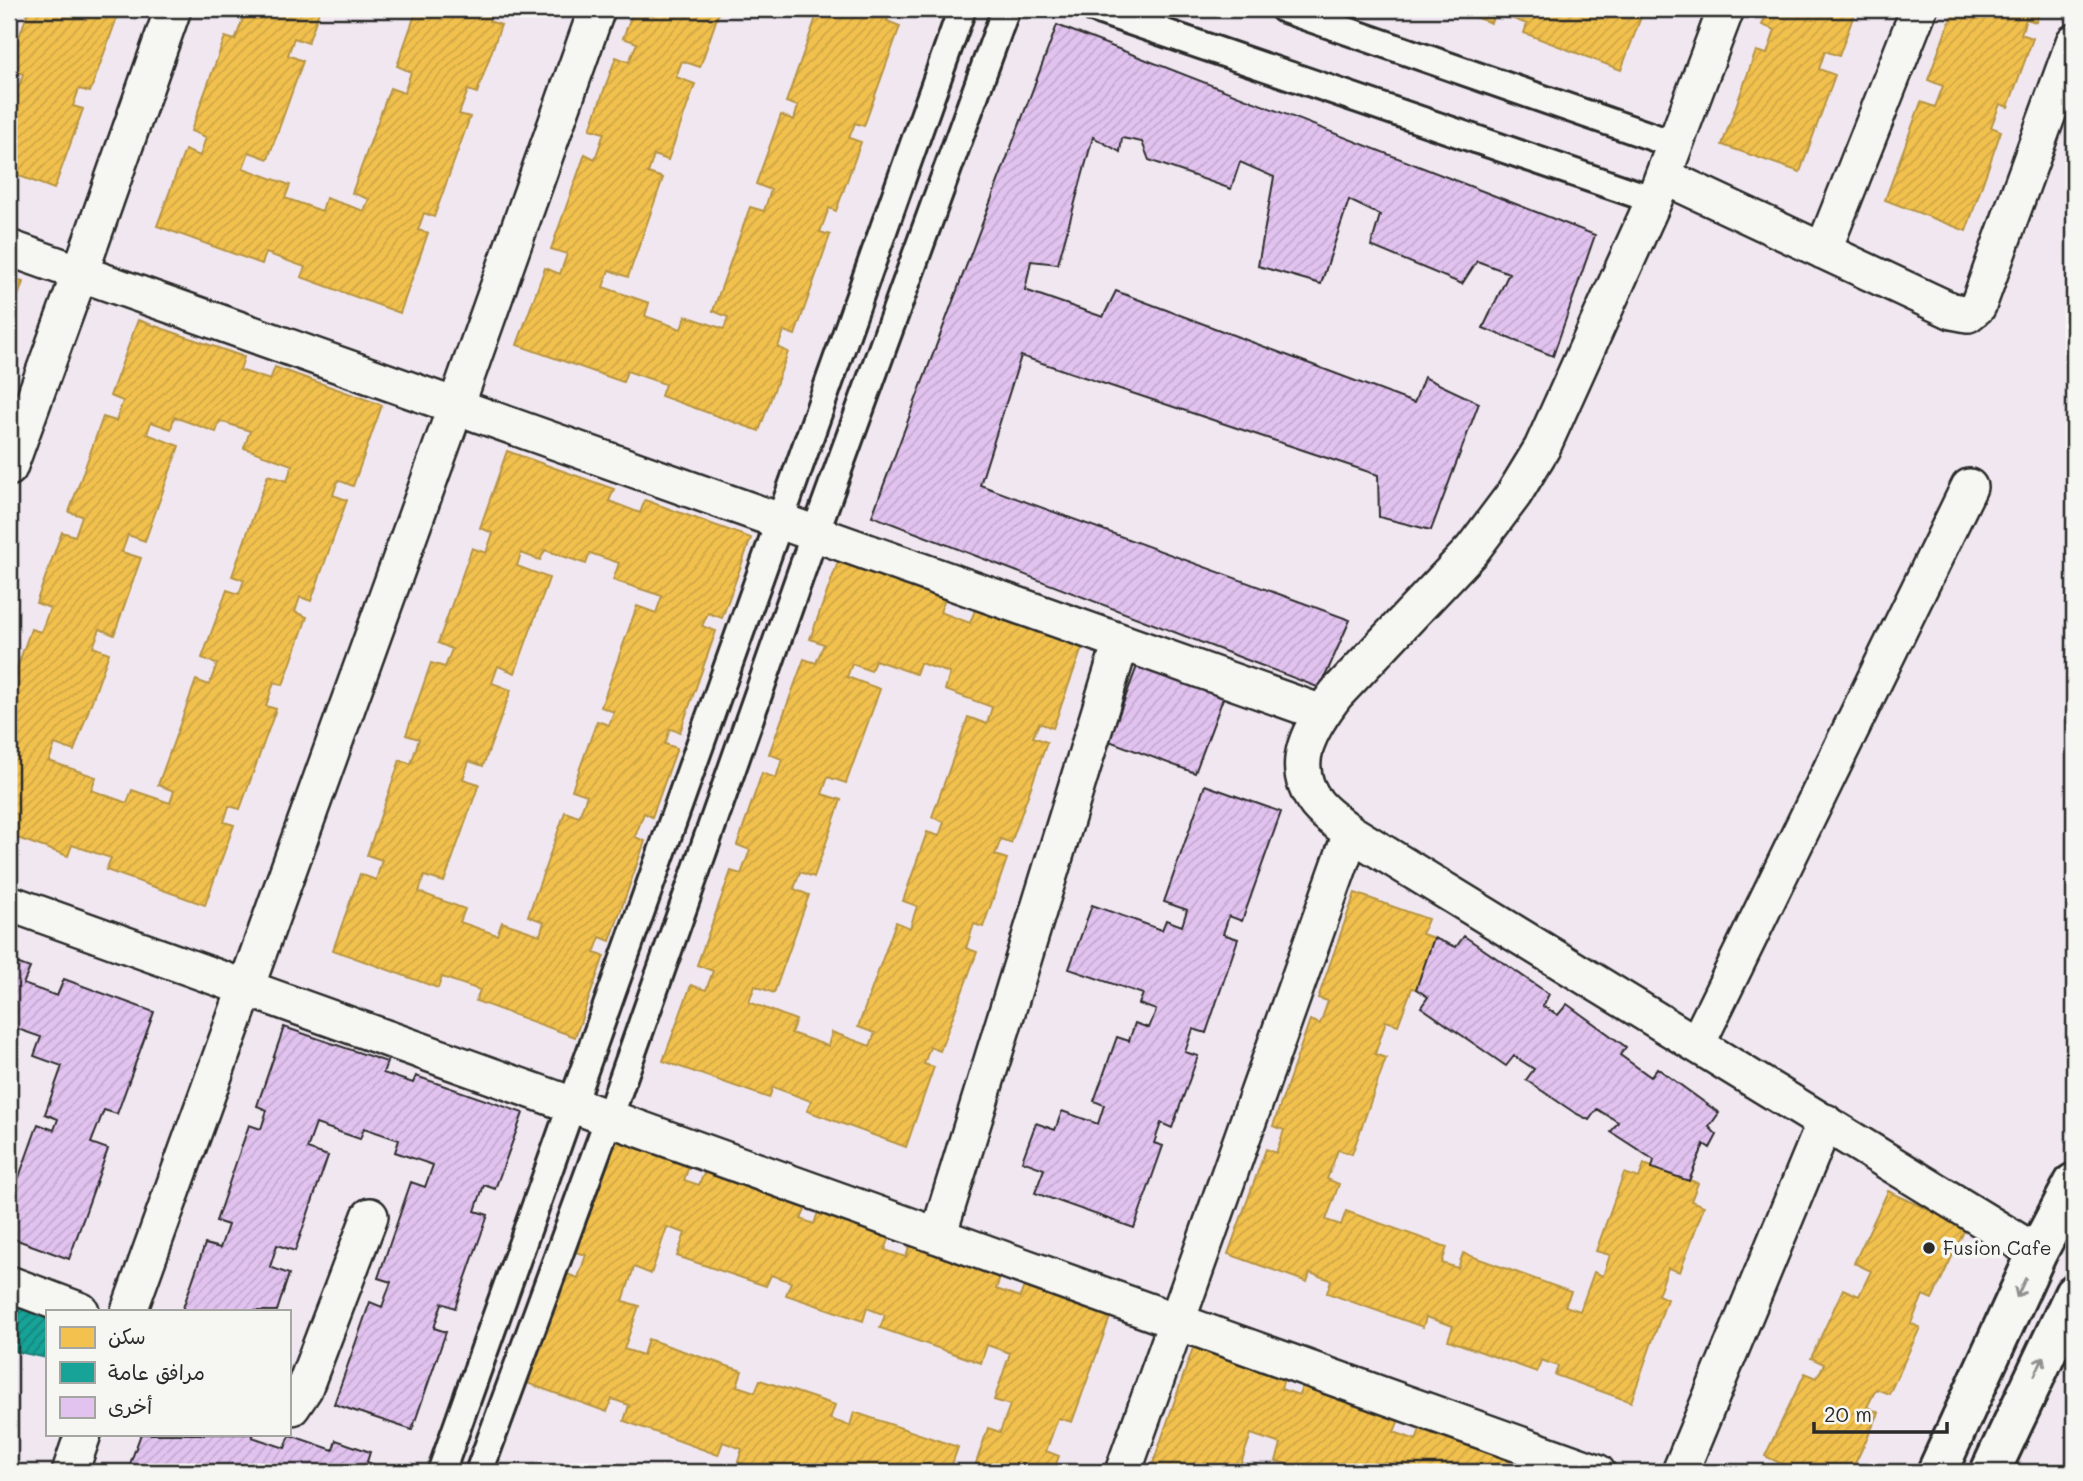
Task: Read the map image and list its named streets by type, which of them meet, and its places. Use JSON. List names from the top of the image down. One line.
{"places":["Fusion Cafe"],"legend":["سكن","مرافق عامة","أخرى"],"scale_bar":"20 m"}
